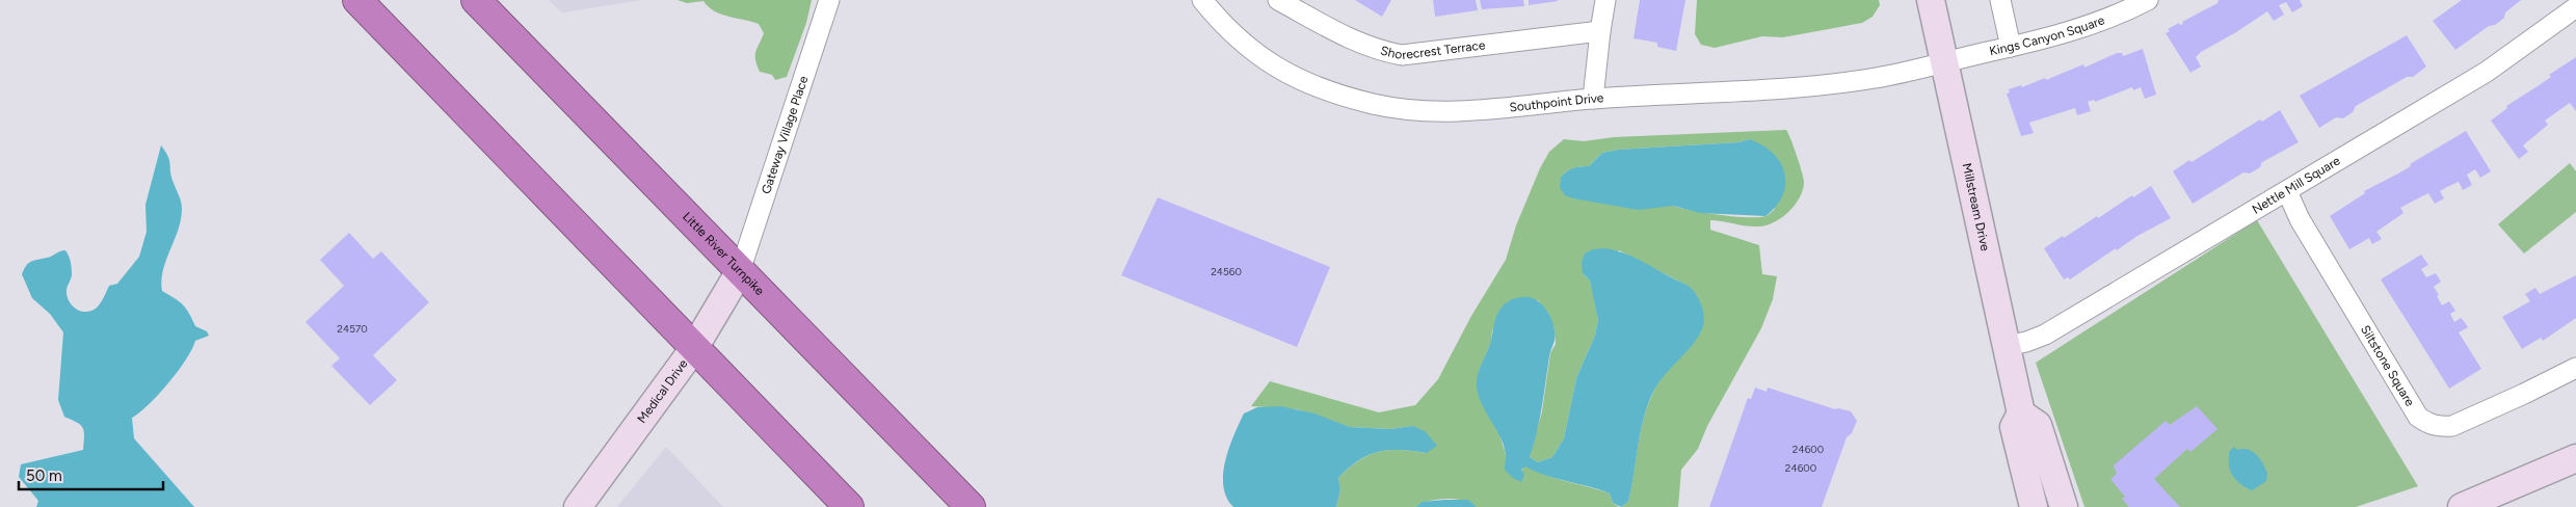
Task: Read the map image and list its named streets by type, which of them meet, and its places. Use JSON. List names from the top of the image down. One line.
{"streets":{"highway":["Little River Turnpike"],"street":["Kings Canyon Square","Shorecrest Terrace","Southpoint Drive","Gateway Village Place","Nettle Mill Square","Millstream Drive","Siltstone Square","Medical Drive"]},"crossings":[["Kings Canyon Square","Southpoint Drive"],["Kings Canyon Square","Millstream Drive"],["Southpoint Drive","Millstream Drive"],["Gateway Village Place","Little River Turnpike"],["Gateway Village Place","Medical Drive"],["Nettle Mill Square","Millstream Drive"],["Nettle Mill Square","Siltstone Square"],["Little River Turnpike","Medical Drive"]],"house_numbers":["24560","24570","24600","24600"],"scale_bar":"50 m"}
